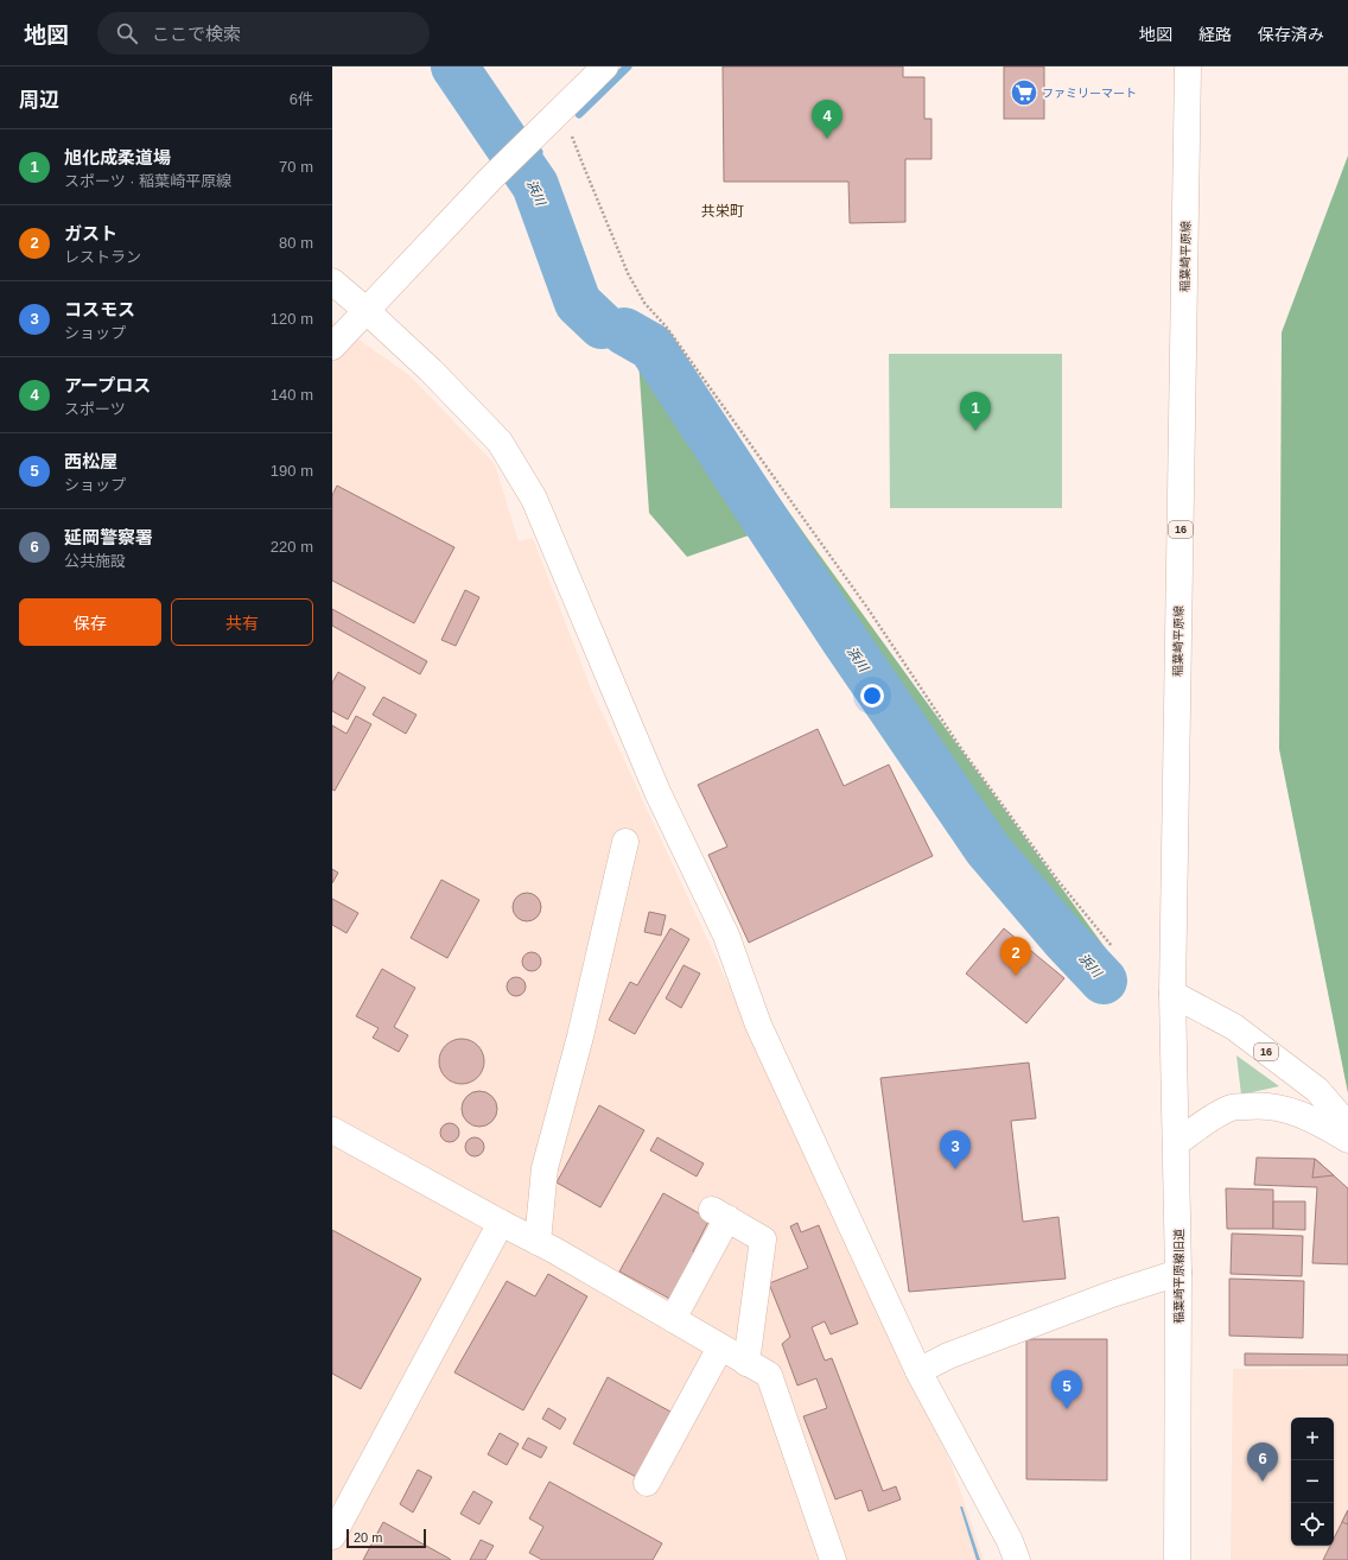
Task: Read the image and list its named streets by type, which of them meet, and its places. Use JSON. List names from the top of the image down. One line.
{"streets":{"street":["稲葉崎平原線","16","稲葉崎平原線旧道"]},"crossings":[["稲葉崎平原線","16"],["稲葉崎平原線","稲葉崎平原線旧道"],["16","稲葉崎平原線旧道"]],"districts":["共栄町"],"water":["浜川"],"places":{"supermarket":["ファミリーマート"]},"scale_bar":"20 m","page":{"header":"地図","search":"ここで検索","nav":["地図","経路","保存済み"],"heading":["周辺","6件"],"pins":["4","1","2","3","5","6"],"list":[{"mark":"1","name":"旭化成柔道場","note":"スポーツ · 稲葉崎平原線","value":"70 m"},{"mark":"2","name":"ガスト","note":"レストラン","value":"80 m"},{"mark":"3","name":"コスモス","note":"ショップ","value":"120 m"},{"mark":"4","name":"アープロス","note":"スポーツ","value":"140 m"},{"mark":"5","name":"西松屋","note":"ショップ","value":"190 m"},{"mark":"6","name":"延岡警察署","note":"公共施設","value":"220 m"}],"buttons":["保存","共有"],"map_buttons":["+","−"],"scale":"20 m"}}
